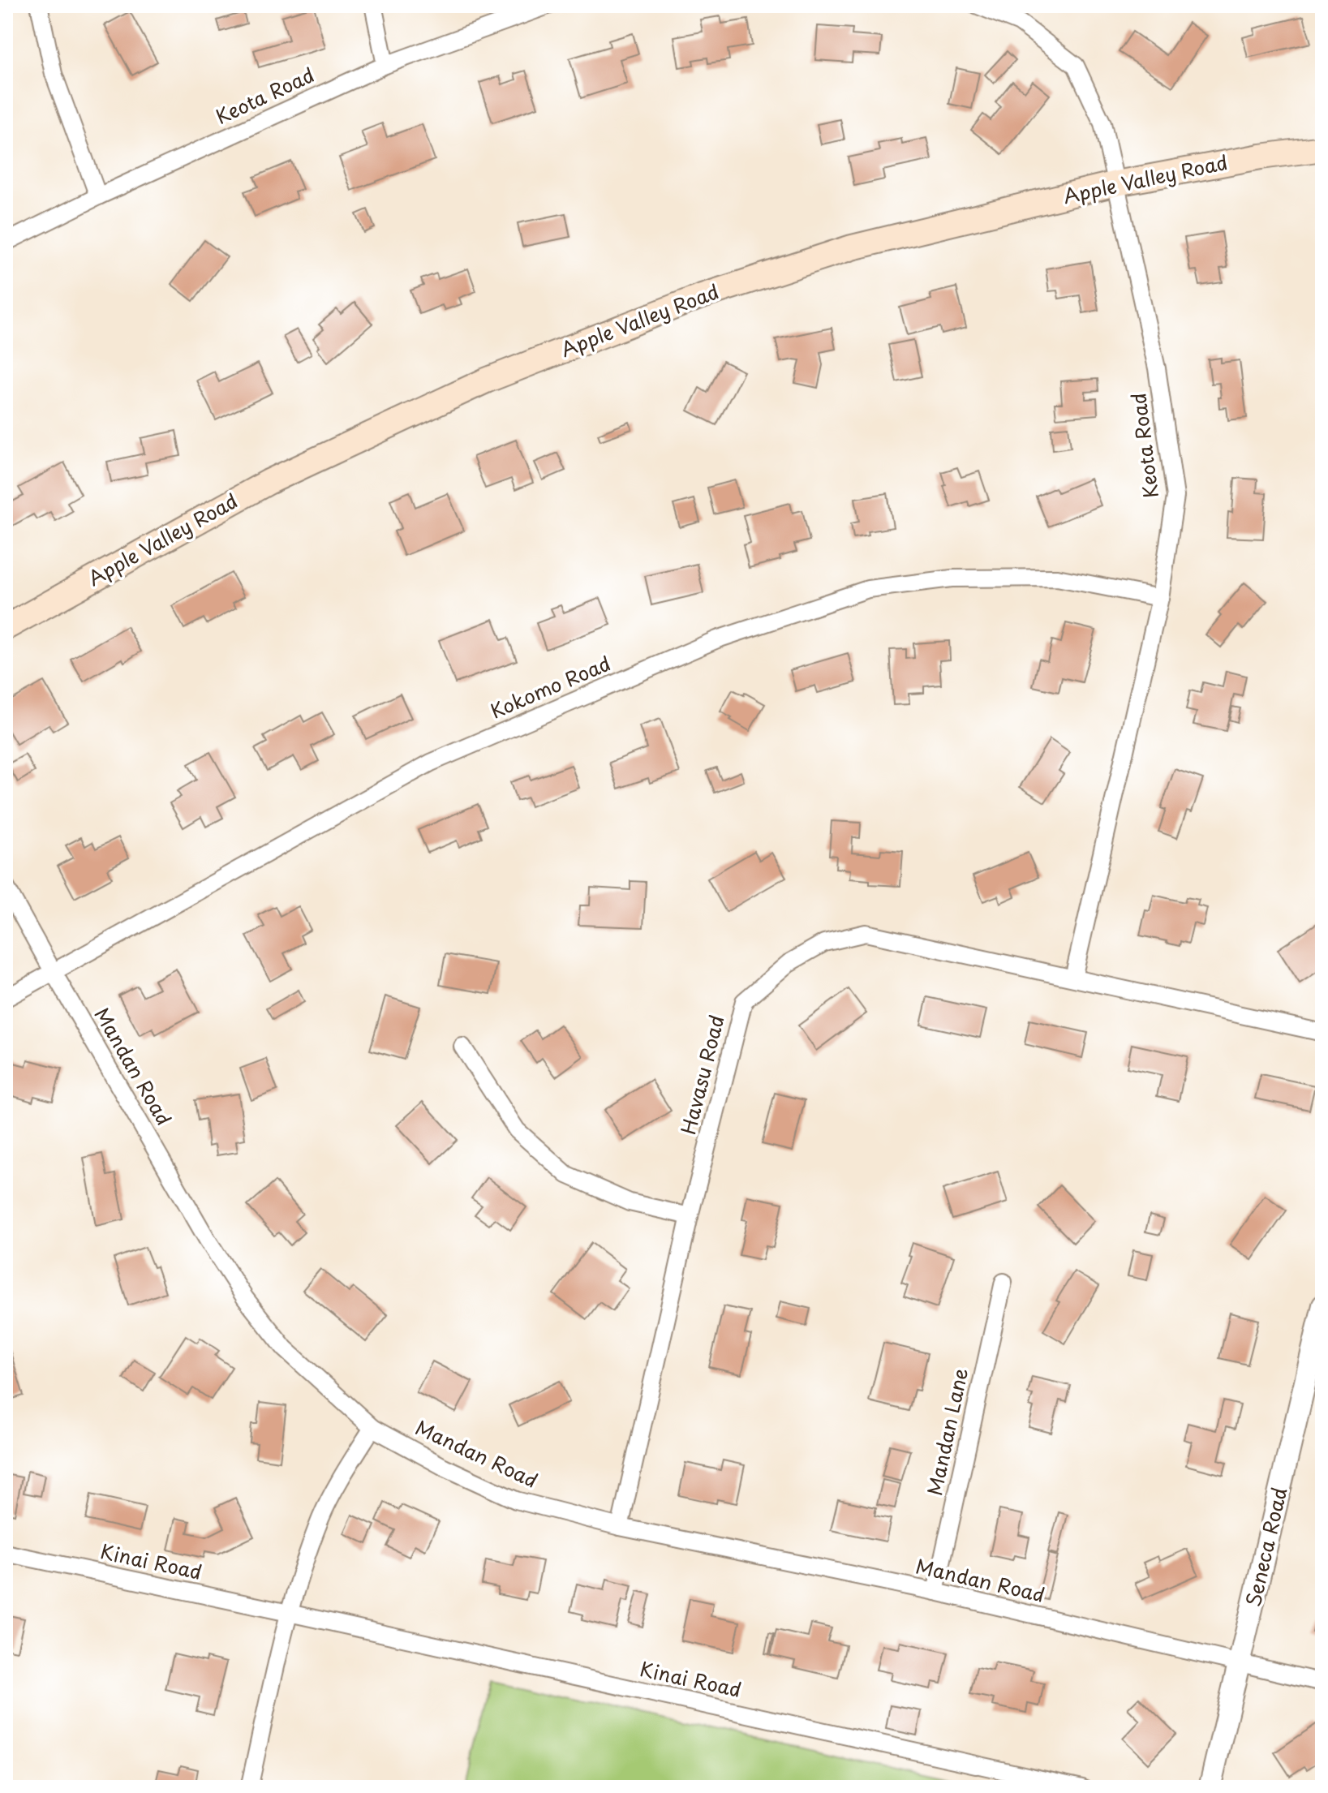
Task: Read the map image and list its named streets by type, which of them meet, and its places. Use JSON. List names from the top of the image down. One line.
{"streets":{"main road":["Apple Valley Road"],"street":["Keota Road","Kokomo Road","Mandan Road","Havasu Road","Mandan Lane","Seneca Road","Kinai Road"]},"crossings":[["Keota Road","Apple Valley Road"],["Keota Road","Kokomo Road"],["Keota Road","Havasu Road"],["Kokomo Road","Mandan Road"],["Mandan Road","Havasu Road"],["Mandan Road","Mandan Lane"],["Mandan Road","Seneca Road"]]}
